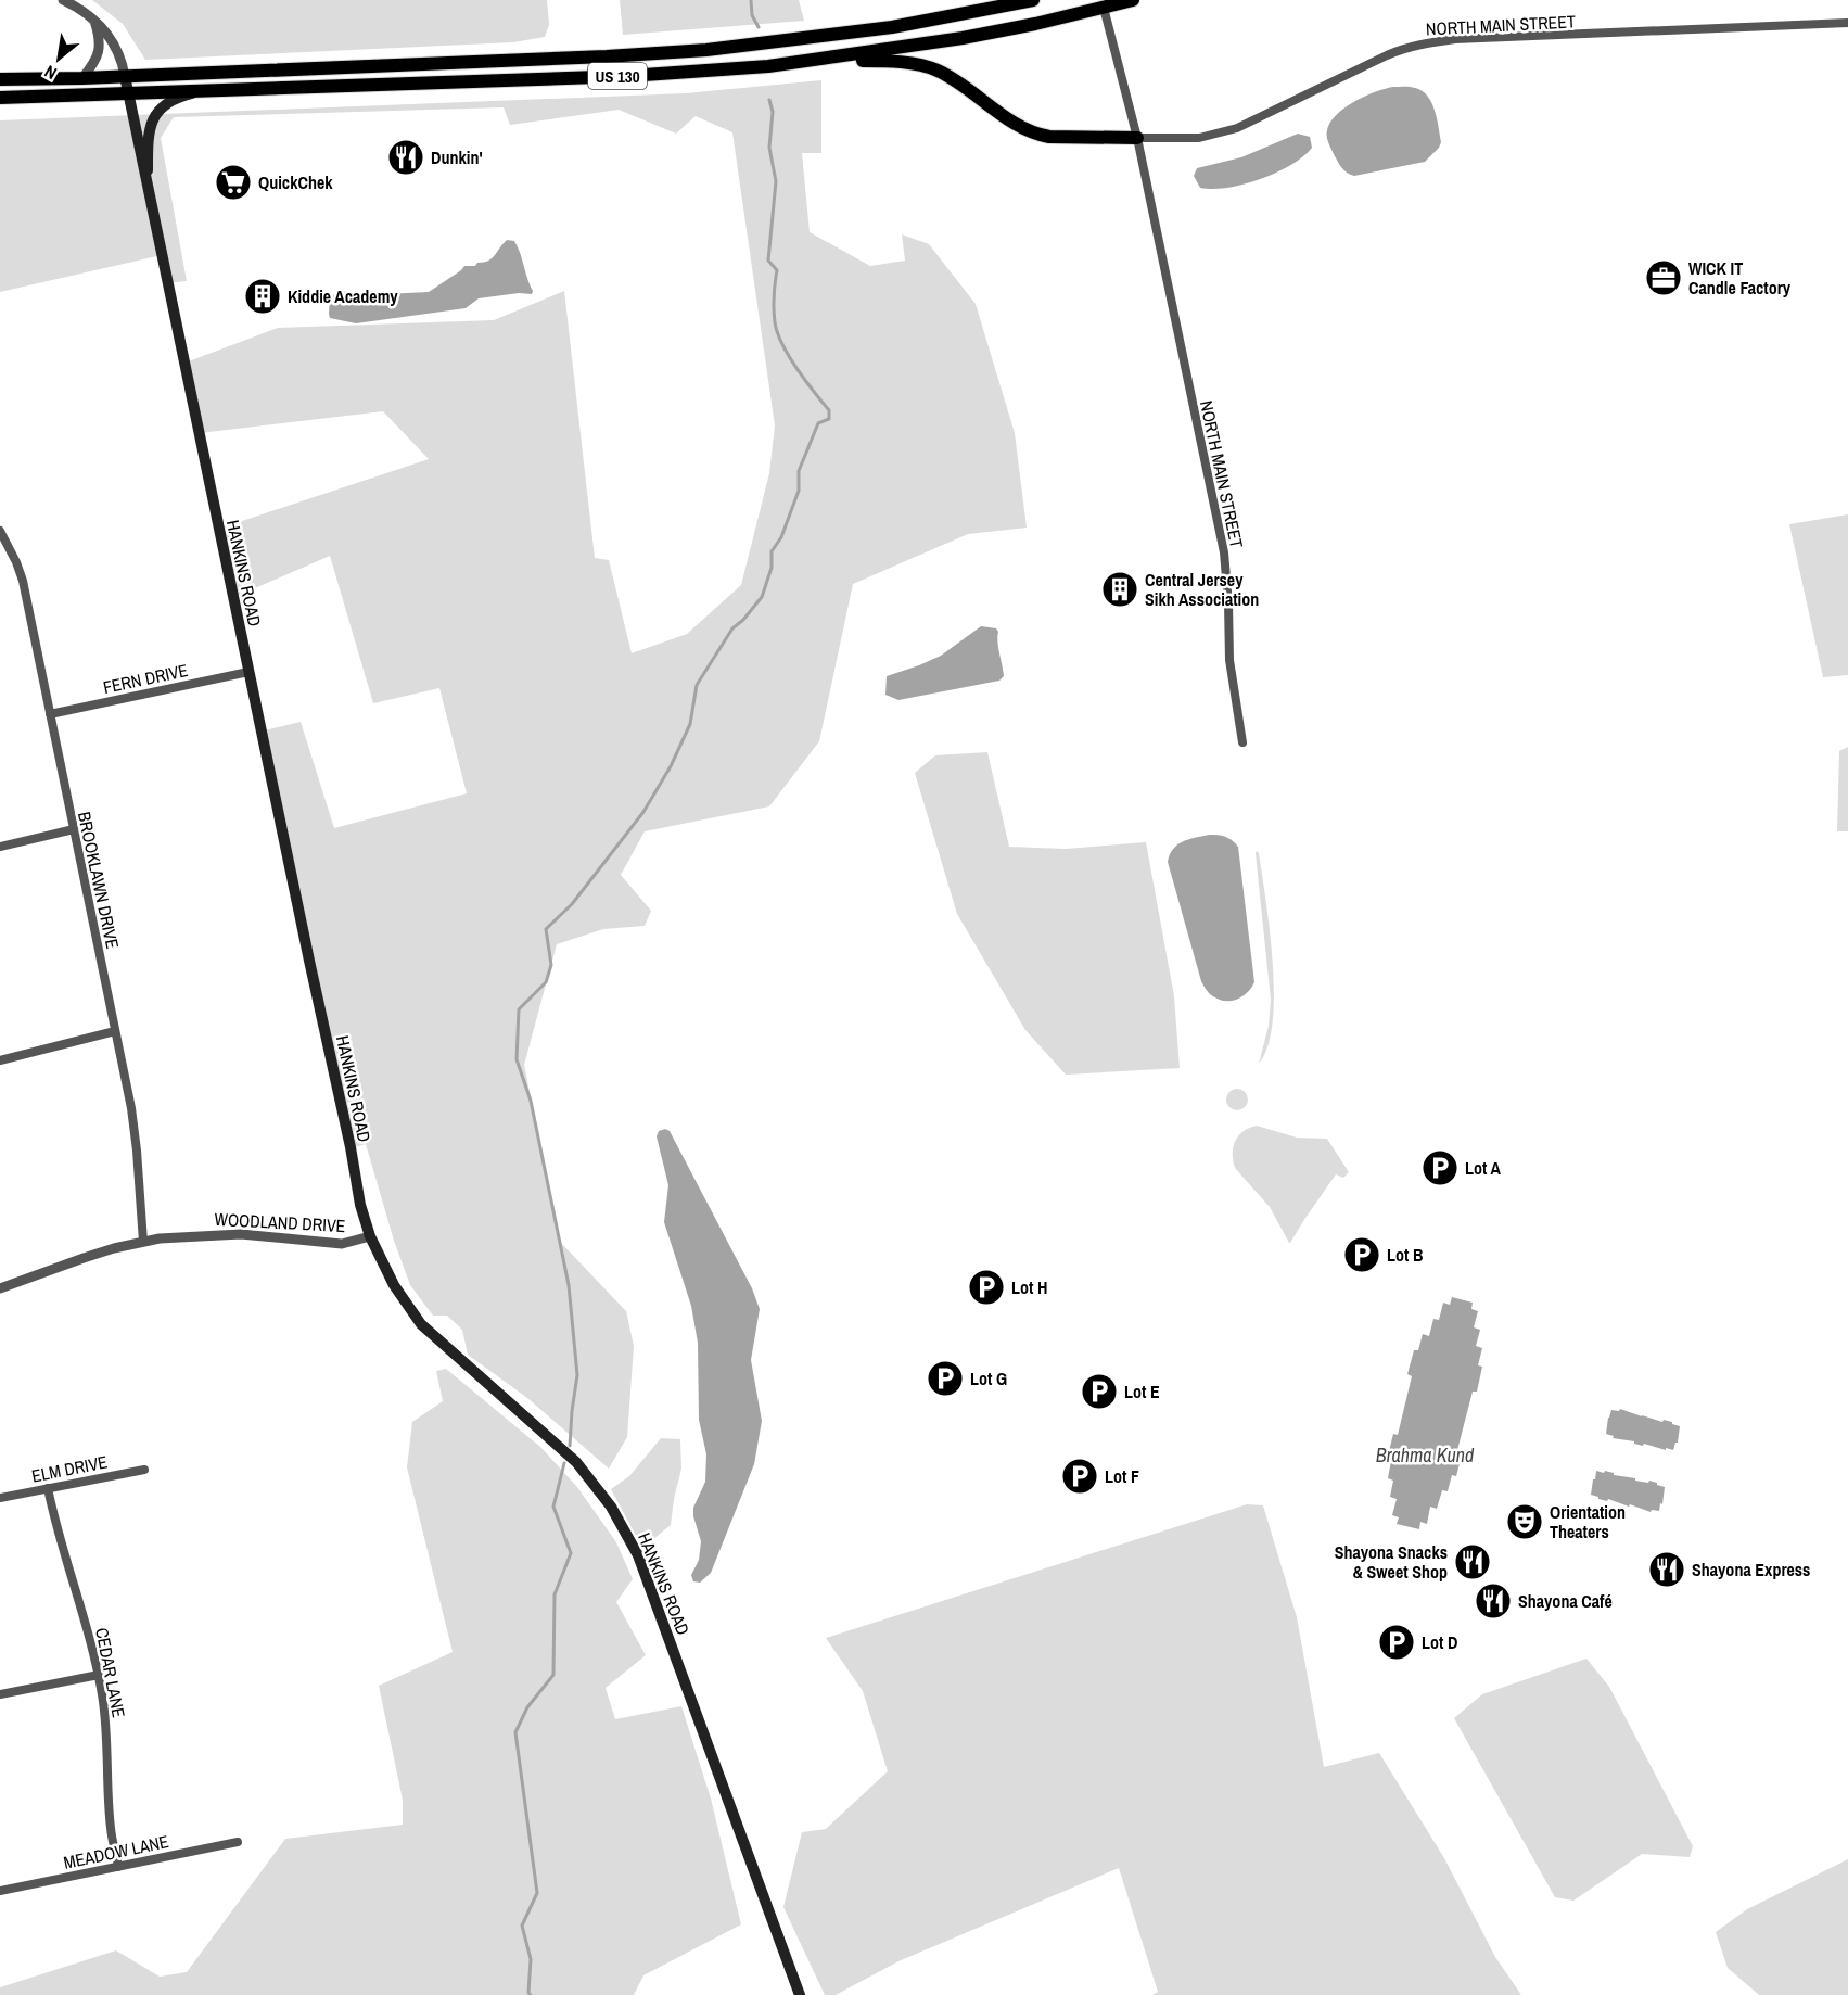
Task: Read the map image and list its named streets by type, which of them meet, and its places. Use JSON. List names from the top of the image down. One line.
{"streets":{"highway":["US 130"],"main road":["HANKINS ROAD"],"street":["NORTH MAIN STREET","FERN DRIVE","BROOKLAWN DRIVE","WOODLAND DRIVE","ELM DRIVE","CEDAR LANE","MEADOW LANE"]},"crossings":[["NORTH MAIN STREET","US 130"],["US 130","HANKINS ROAD"],["HANKINS ROAD","FERN DRIVE"],["HANKINS ROAD","WOODLAND DRIVE"],["FERN DRIVE","BROOKLAWN DRIVE"],["BROOKLAWN DRIVE","WOODLAND DRIVE"],["ELM DRIVE","CEDAR LANE"],["CEDAR LANE","MEADOW LANE"]],"water":["Brahma Kund"],"places":{"restaurant":["Dunkin'","Shayona Snacks & Sweet Shop","Shayona Express","Shayona Café"],"supermarket":["QuickChek"],"office":["WICK IT Candle Factory"],"building":["Kiddie Academy","Central Jersey Sikh Association"],"parking":["Lot A","Lot B","Lot H","Lot G","Lot E","Lot F","Lot D"],"theatre":["Orientation Theaters"]},"north":"bottom left"}
